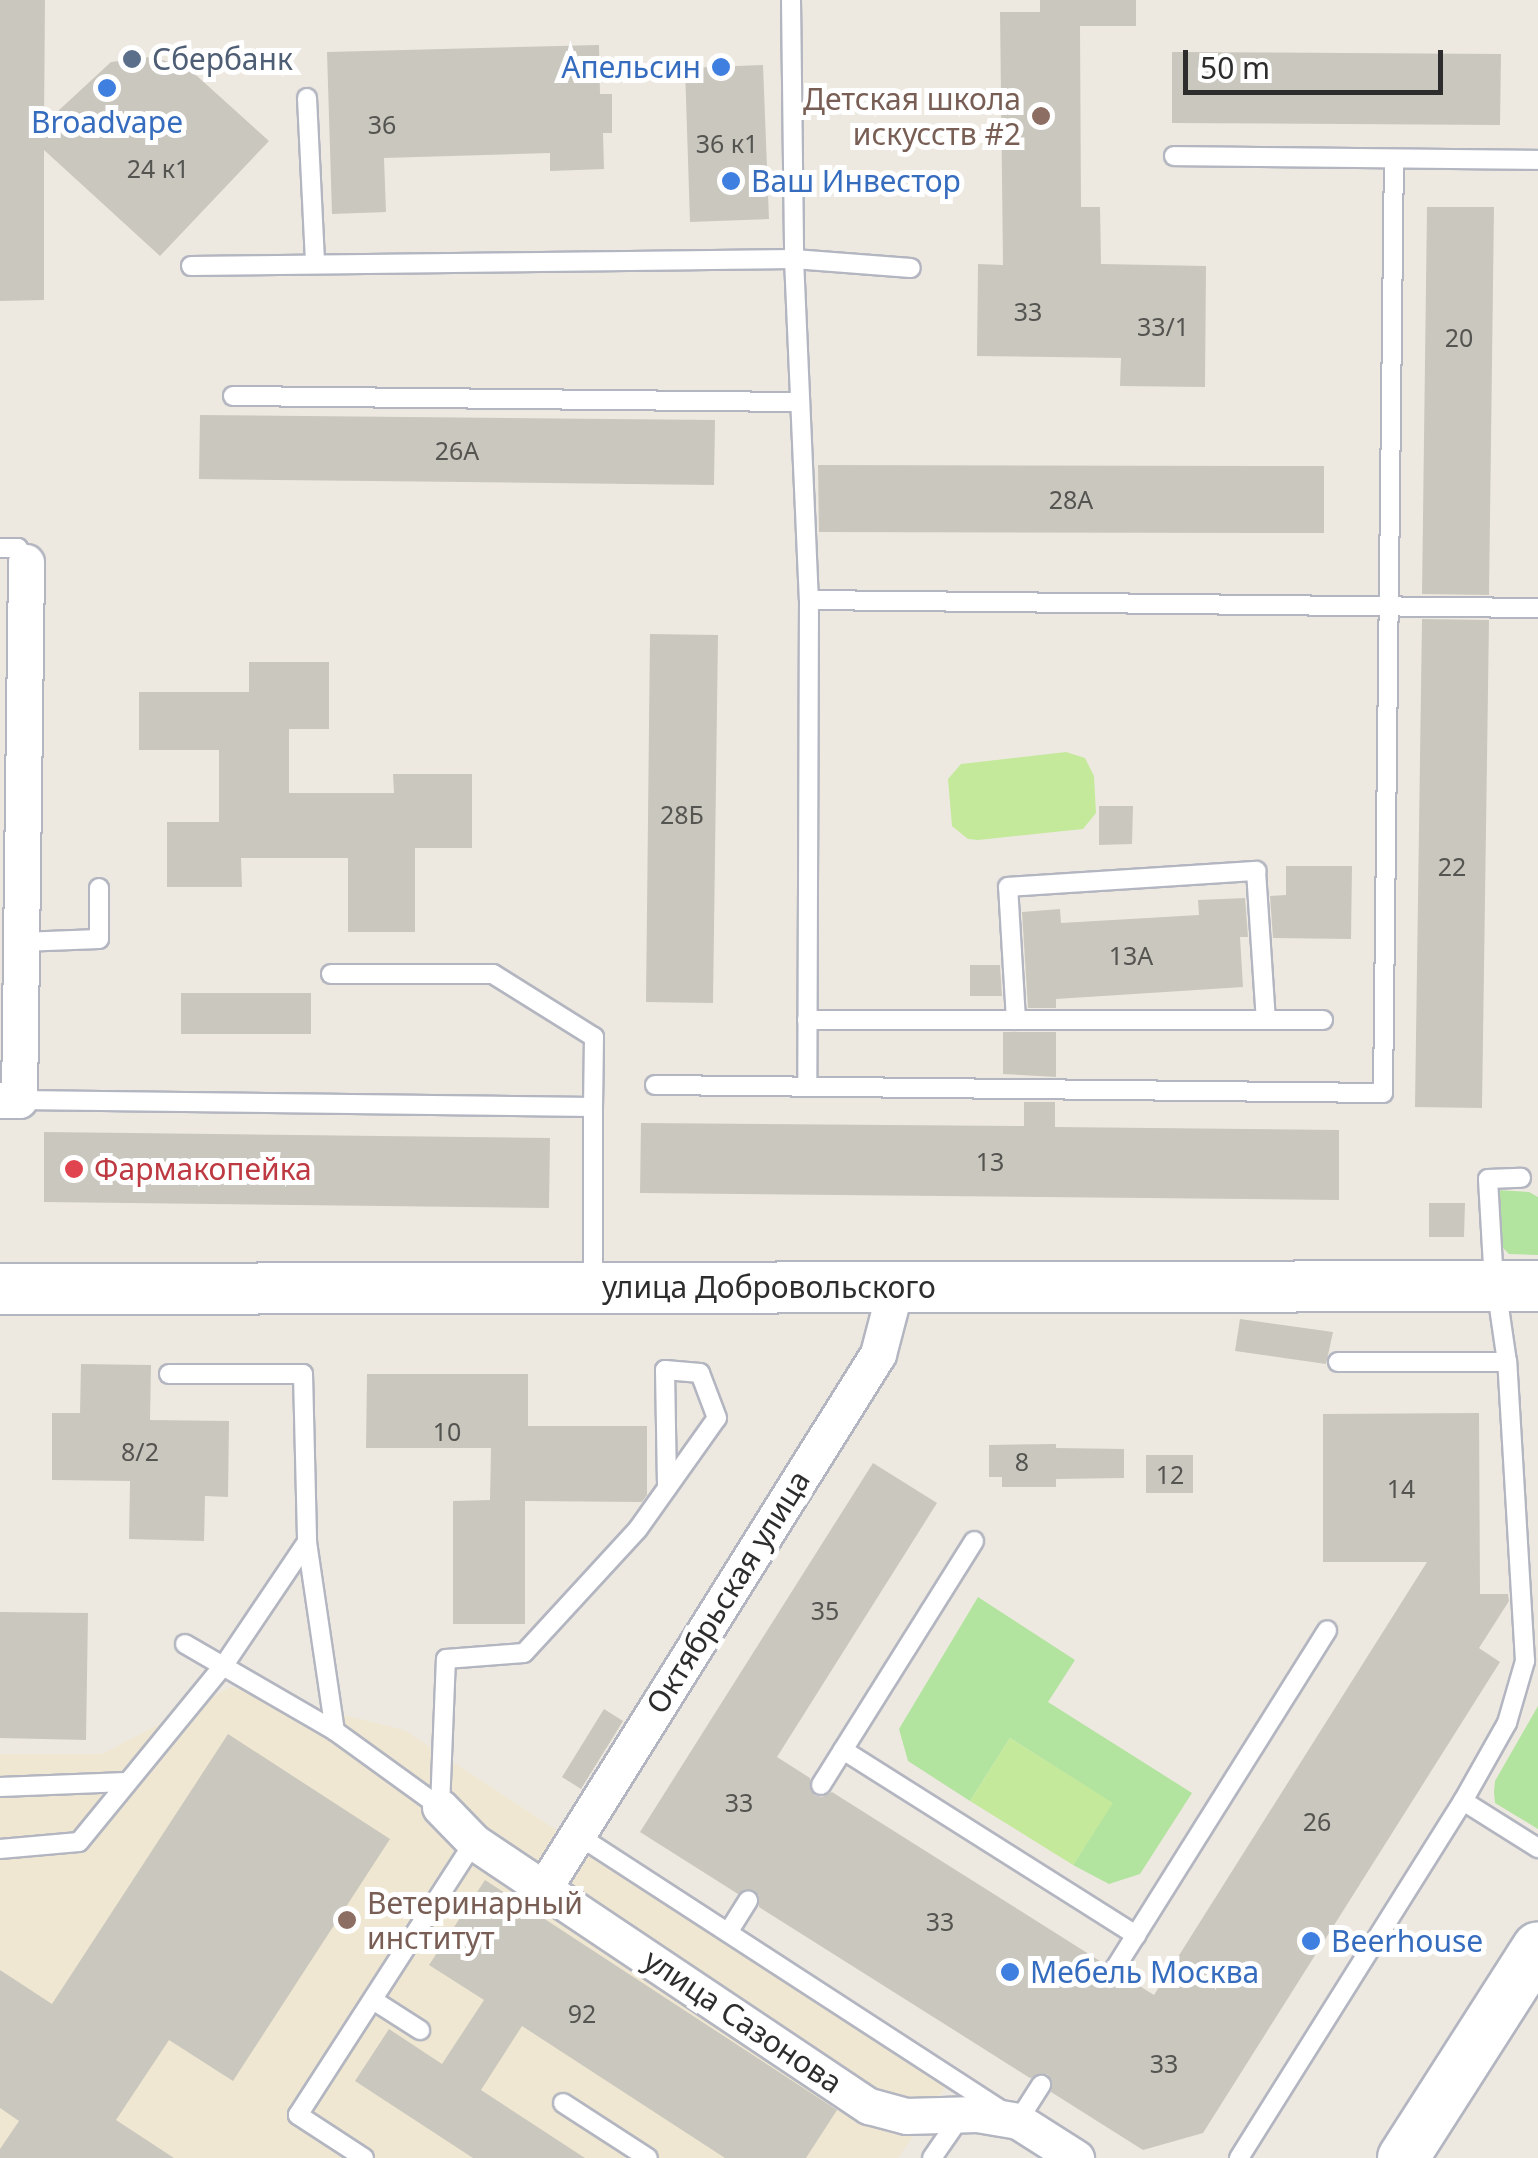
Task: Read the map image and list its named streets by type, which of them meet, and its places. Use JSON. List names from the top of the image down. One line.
{"streets":{"street":["улица Добровольского","Октябрьская улица","улица Сазонова"]},"crossings":[["улица Добровольского","Октябрьская улица"],["Октябрьская улица","улица Сазонова"]],"places":["Сбербанк","Апельсин","Broadvape","Детская школа искусств #2","Ваш Инвестор","Фармакопейка","Ветеринарный институт","Beerhouse","Мебель Москва"],"house_numbers":["36","36 к1","24 к1","33","33/1","20","26А","28А","28Б","22","13А","13","10","8/2","8","12","14","35","33","26","33","92","33"],"scale_bar":"50 m"}
